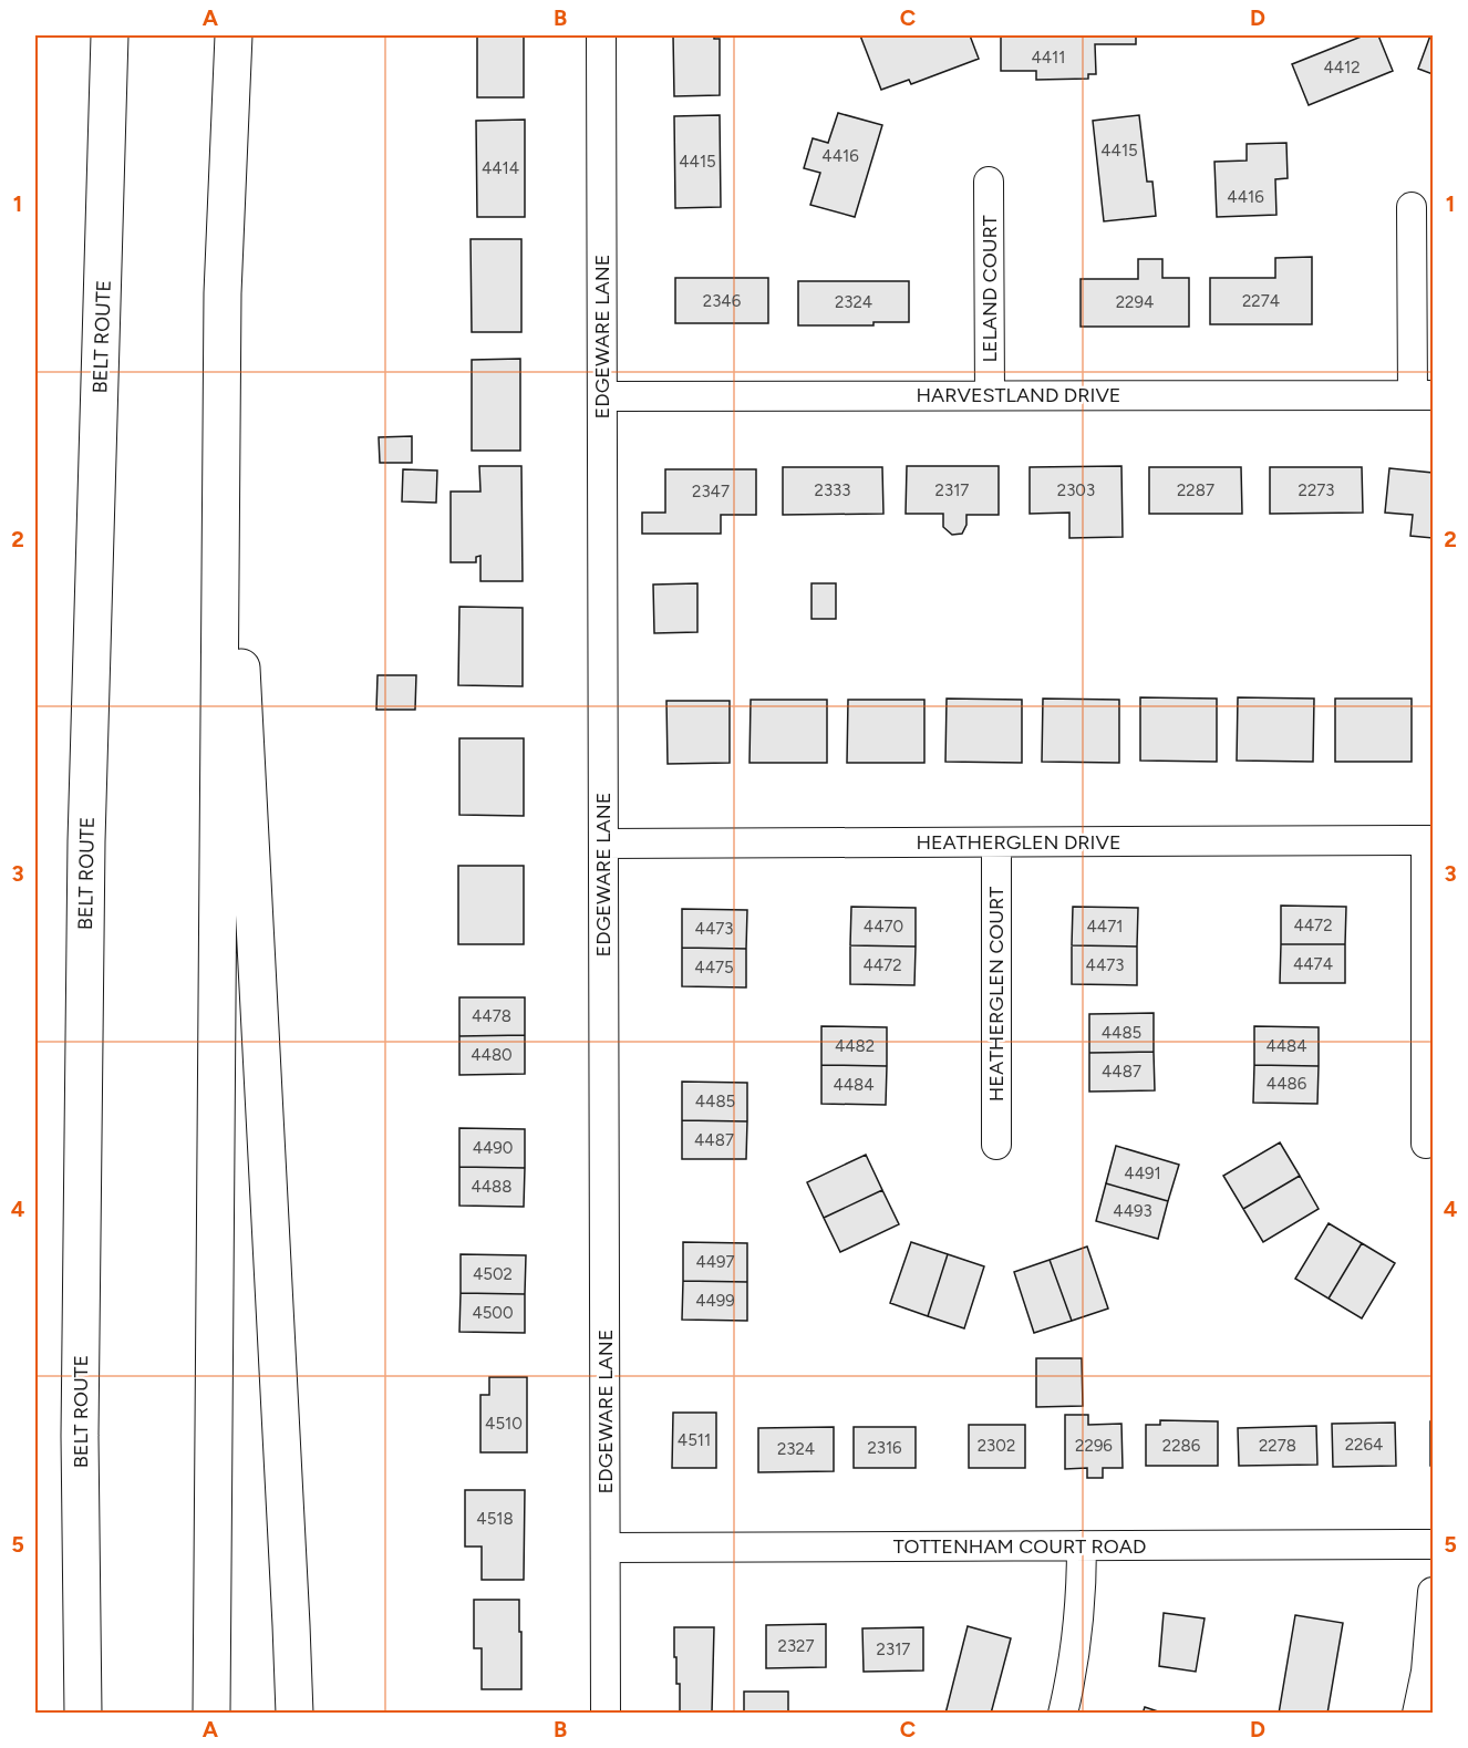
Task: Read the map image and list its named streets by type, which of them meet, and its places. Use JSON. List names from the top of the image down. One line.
{"streets":{"highway":["BELT ROUTE"],"street":["LELAND COURT","EDGEWARE LANE","HARVESTLAND DRIVE","HEATHERGLEN DRIVE","HEATHERGLEN COURT","TOTTENHAM COURT ROAD"]},"crossings":[["LELAND COURT","HARVESTLAND DRIVE"],["EDGEWARE LANE","HARVESTLAND DRIVE"],["EDGEWARE LANE","HEATHERGLEN DRIVE"],["EDGEWARE LANE","TOTTENHAM COURT ROAD"],["HEATHERGLEN DRIVE","HEATHERGLEN COURT"]],"house_numbers":["4411","4412","4415","4416","4415","4414","4416","2346","2274","2324","2294","2333","2317","2303","2287","2273","2347","4472","4470","4471","4473","4474","4472","4473","4475","4478","4485","4482","4484","4480","4487","4486","4484","4485","4487","4490","4491","4488","4493","4497","4502","4499","4500","4510","4511","2264","2302","2296","2286","2278","2316","2324","4518","2327","2317"],"grid":{"columns":["A","B","C","D"],"rows":["1","2","3","4","5"]}}
